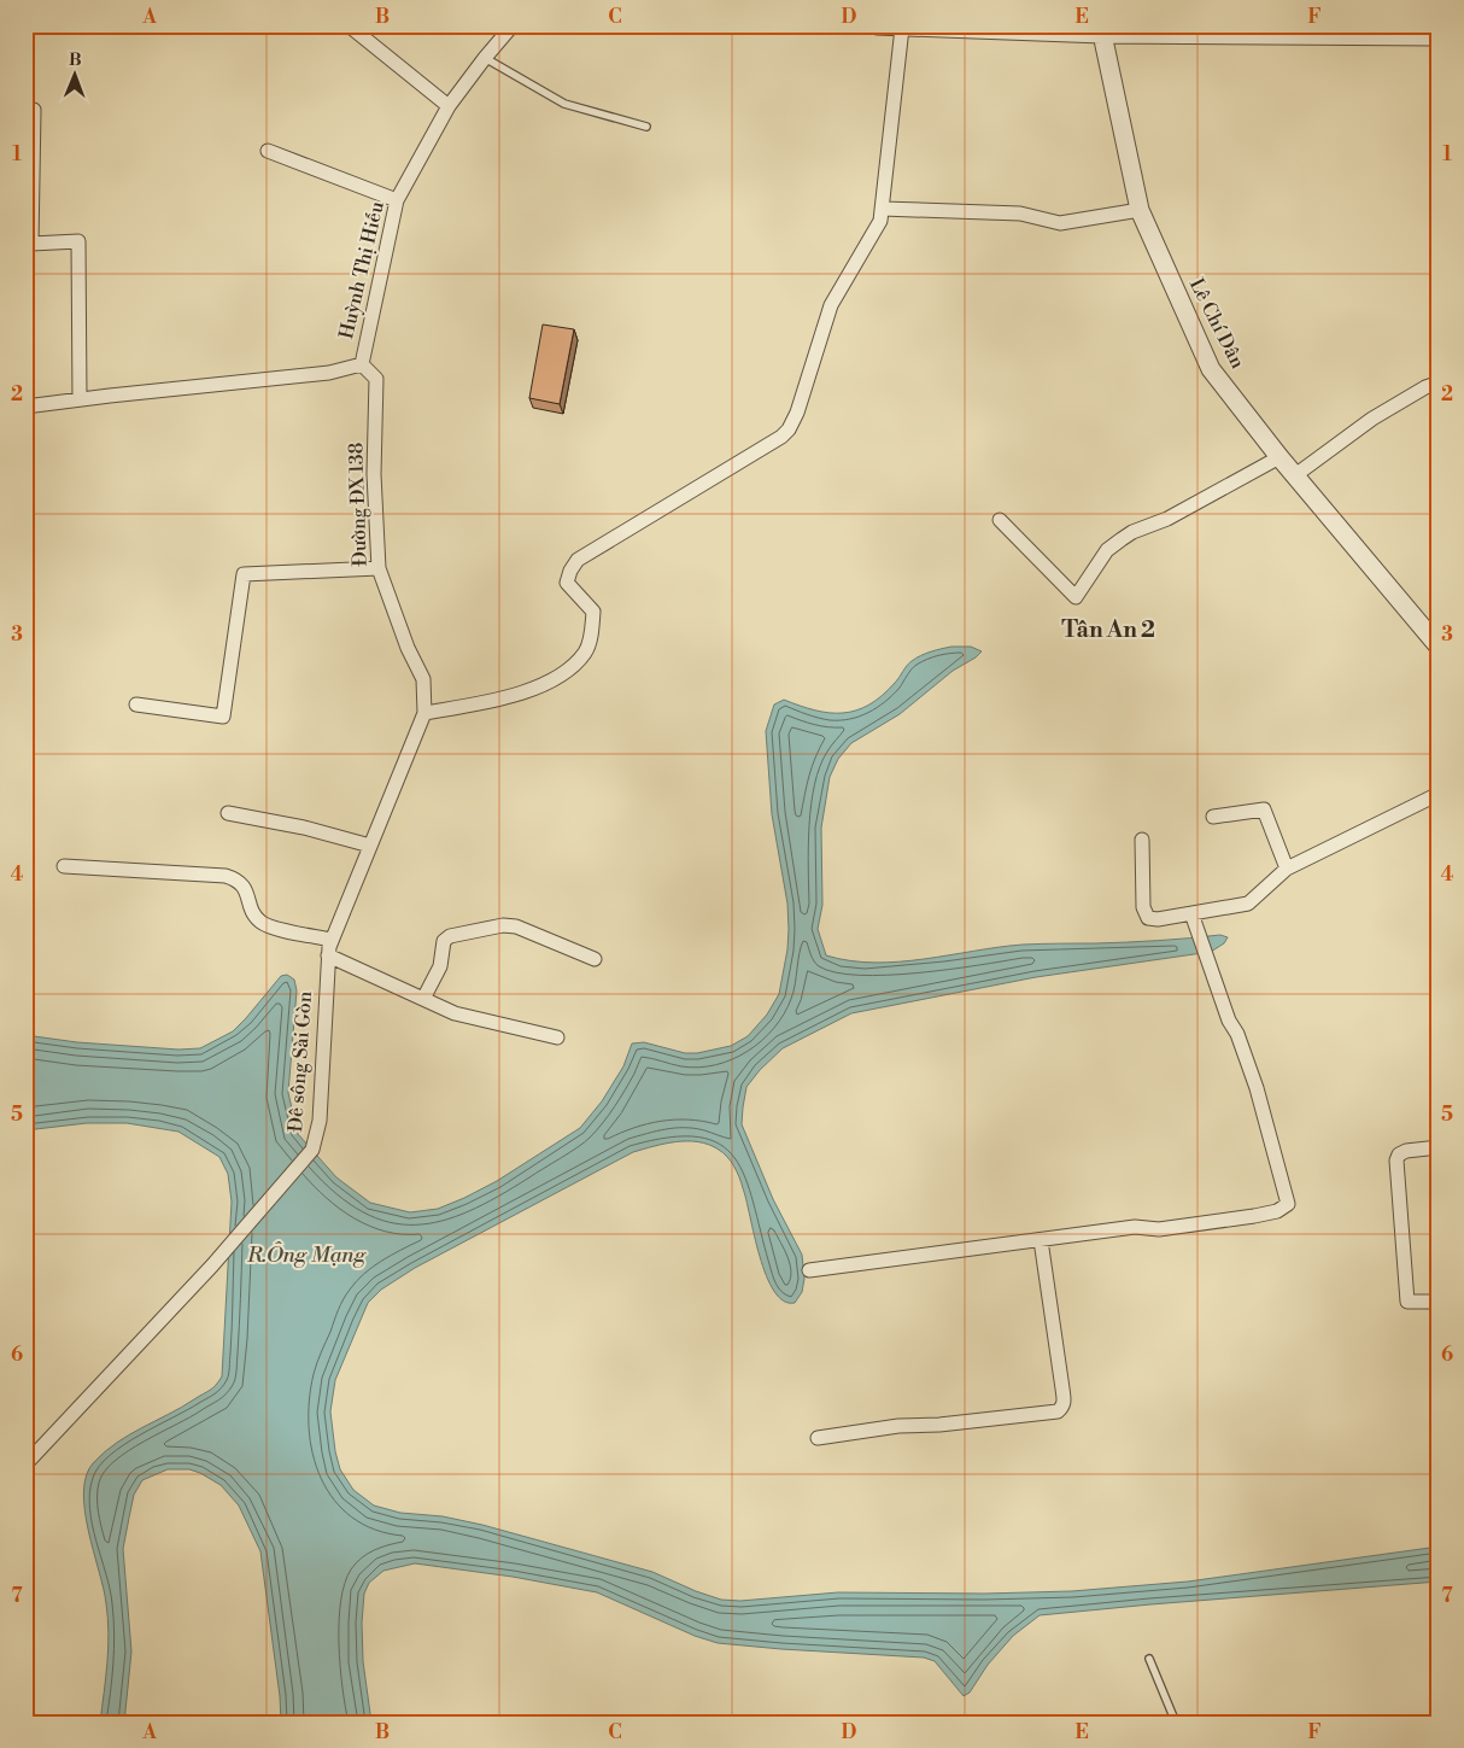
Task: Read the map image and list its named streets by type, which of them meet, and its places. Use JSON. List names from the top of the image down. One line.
{"streets":{"street":["Huỳnh Thị Hiếu","Lê Chí Dân","Đường ĐX 138","Đê sông Sài Gòn"]},"crossings":[["Huỳnh Thị Hiếu","Đường ĐX 138"],["Đường ĐX 138","Đê sông Sài Gòn"]],"districts":["Tân An 2"],"water":["R.Ông Mạng"],"north":"top","grid":{"columns":["A","B","C","D","E","F"],"rows":["1","2","3","4","5","6","7"]}}
